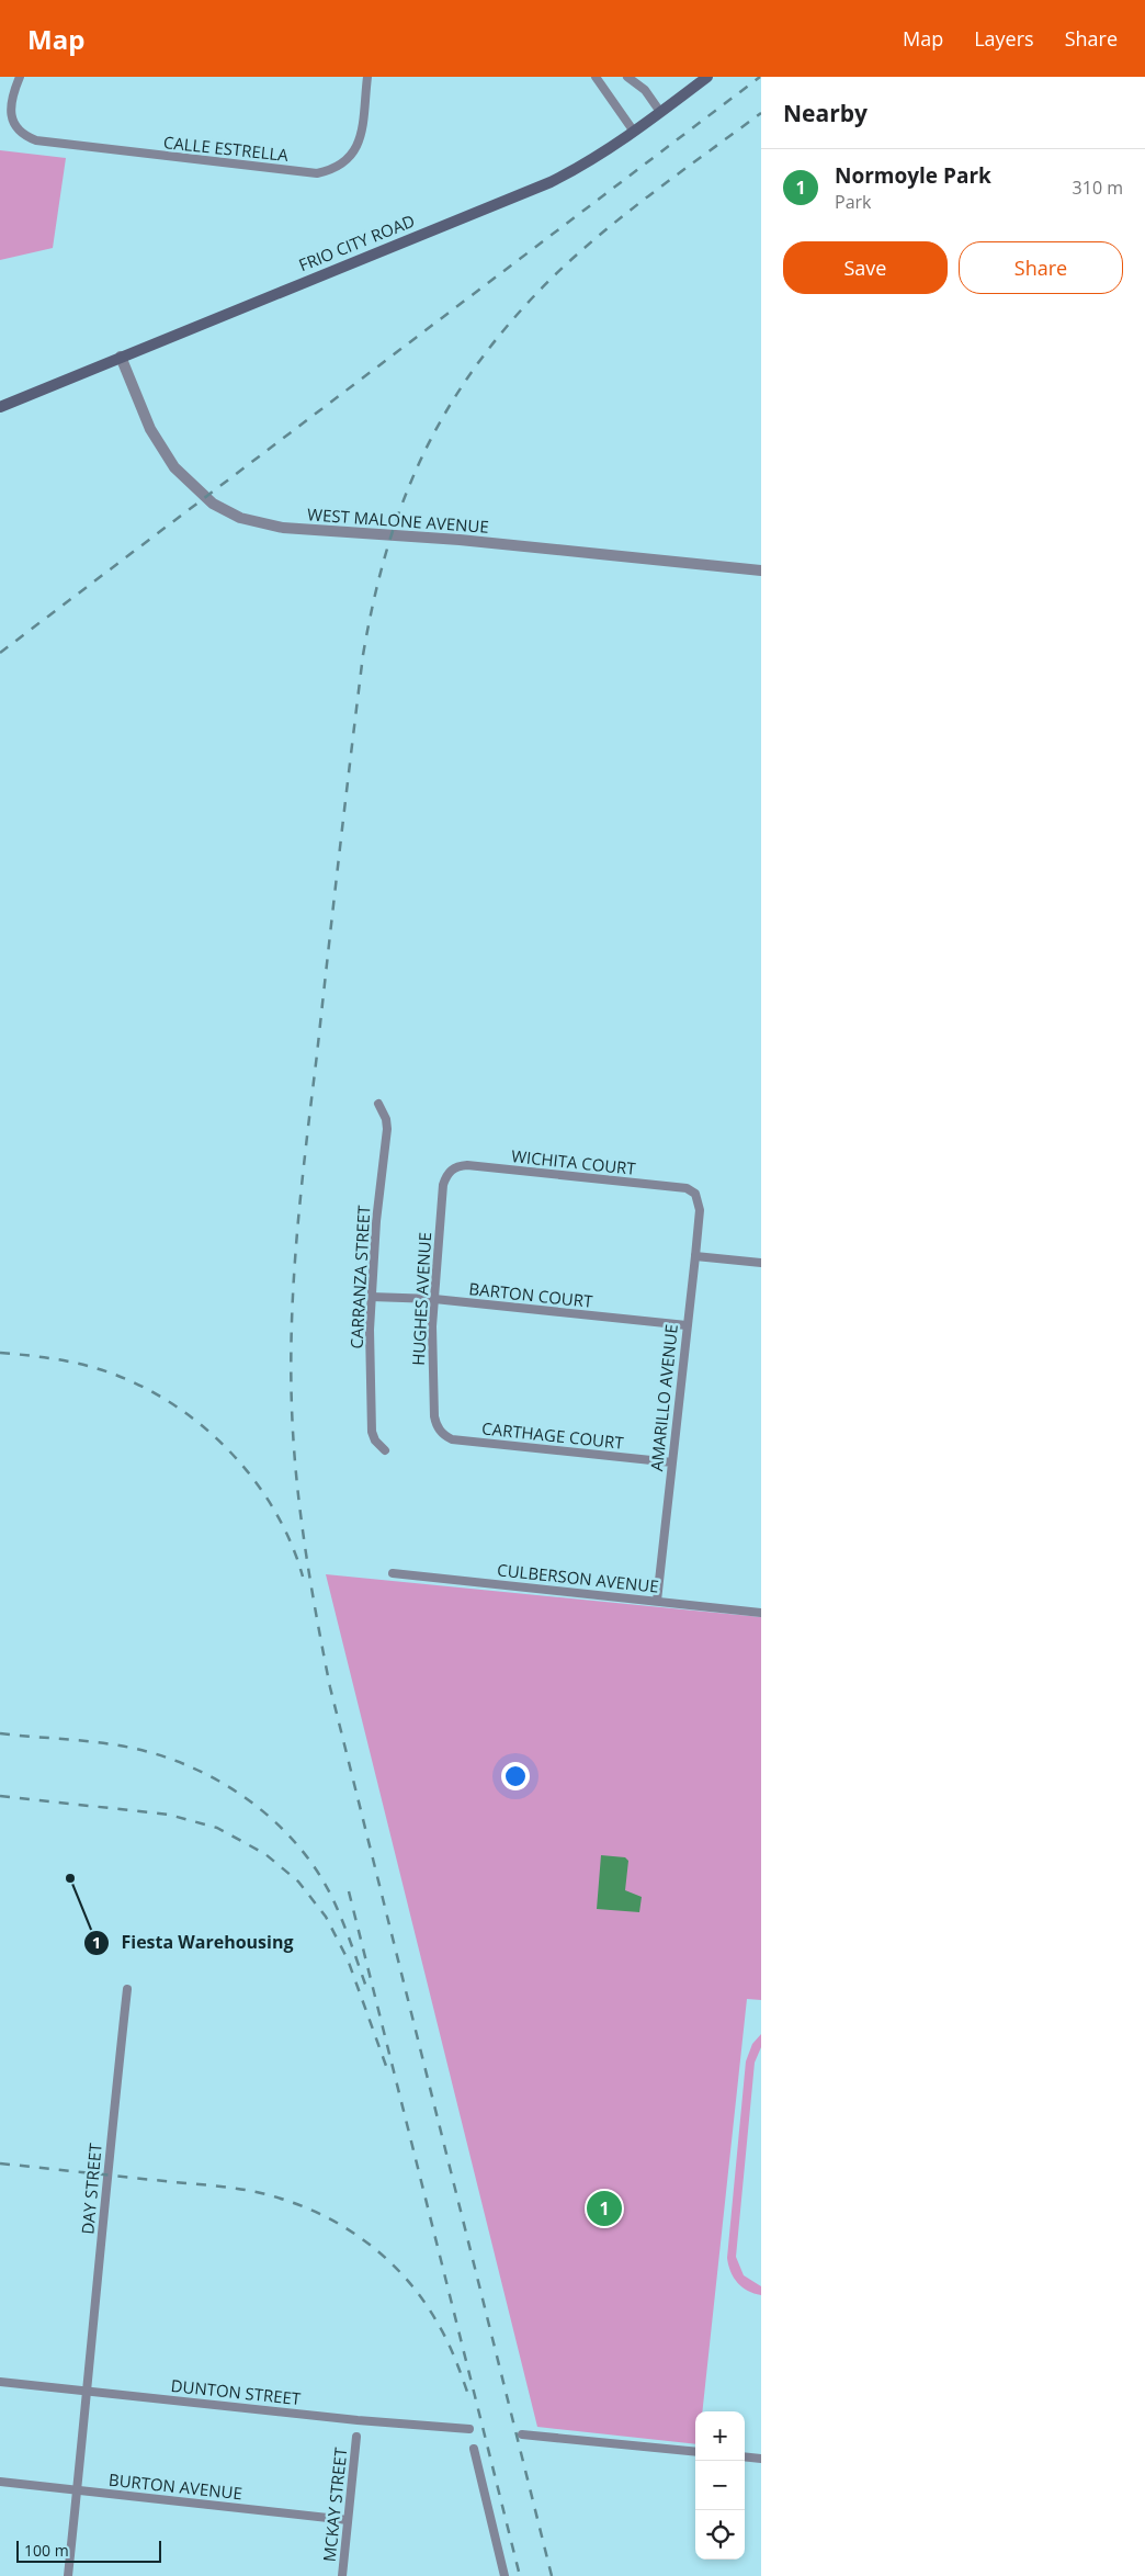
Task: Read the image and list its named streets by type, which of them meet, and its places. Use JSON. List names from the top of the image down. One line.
{"streets":{"main road":["FRIO CITY ROAD"],"street":["CALLE ESTRELLA","WEST MALONE AVENUE","WICHITA COURT","CARRANZA STREET","BARTON COURT","HUGHES AVENUE","AMARILLO AVENUE","CARTHAGE COURT","CULBERSON AVENUE","DAY STREET","DUNTON STREET","BURTON AVENUE","MCKAY STREET"]},"crossings":[["FRIO CITY ROAD","WEST MALONE AVENUE"],["WICHITA COURT","HUGHES AVENUE"],["WICHITA COURT","AMARILLO AVENUE"],["CARRANZA STREET","BARTON COURT"],["BARTON COURT","HUGHES AVENUE"],["BARTON COURT","AMARILLO AVENUE"],["HUGHES AVENUE","CARTHAGE COURT"],["AMARILLO AVENUE","CARTHAGE COURT"],["AMARILLO AVENUE","CULBERSON AVENUE"],["DAY STREET","DUNTON STREET"],["DAY STREET","BURTON AVENUE"],["BURTON AVENUE","MCKAY STREET"]],"places":["Fiesta Warehousing"],"scale_bar":"100 m","page":{"header":"Map","nav":["Map","Layers","Share"],"heading":"Nearby","list":[{"mark":"1","name":"Normoyle Park","note":"Park","value":"310 m"}],"buttons":["Save","Share"],"pins":"1","map_buttons":["+","−"],"scale":"100 m"}}
